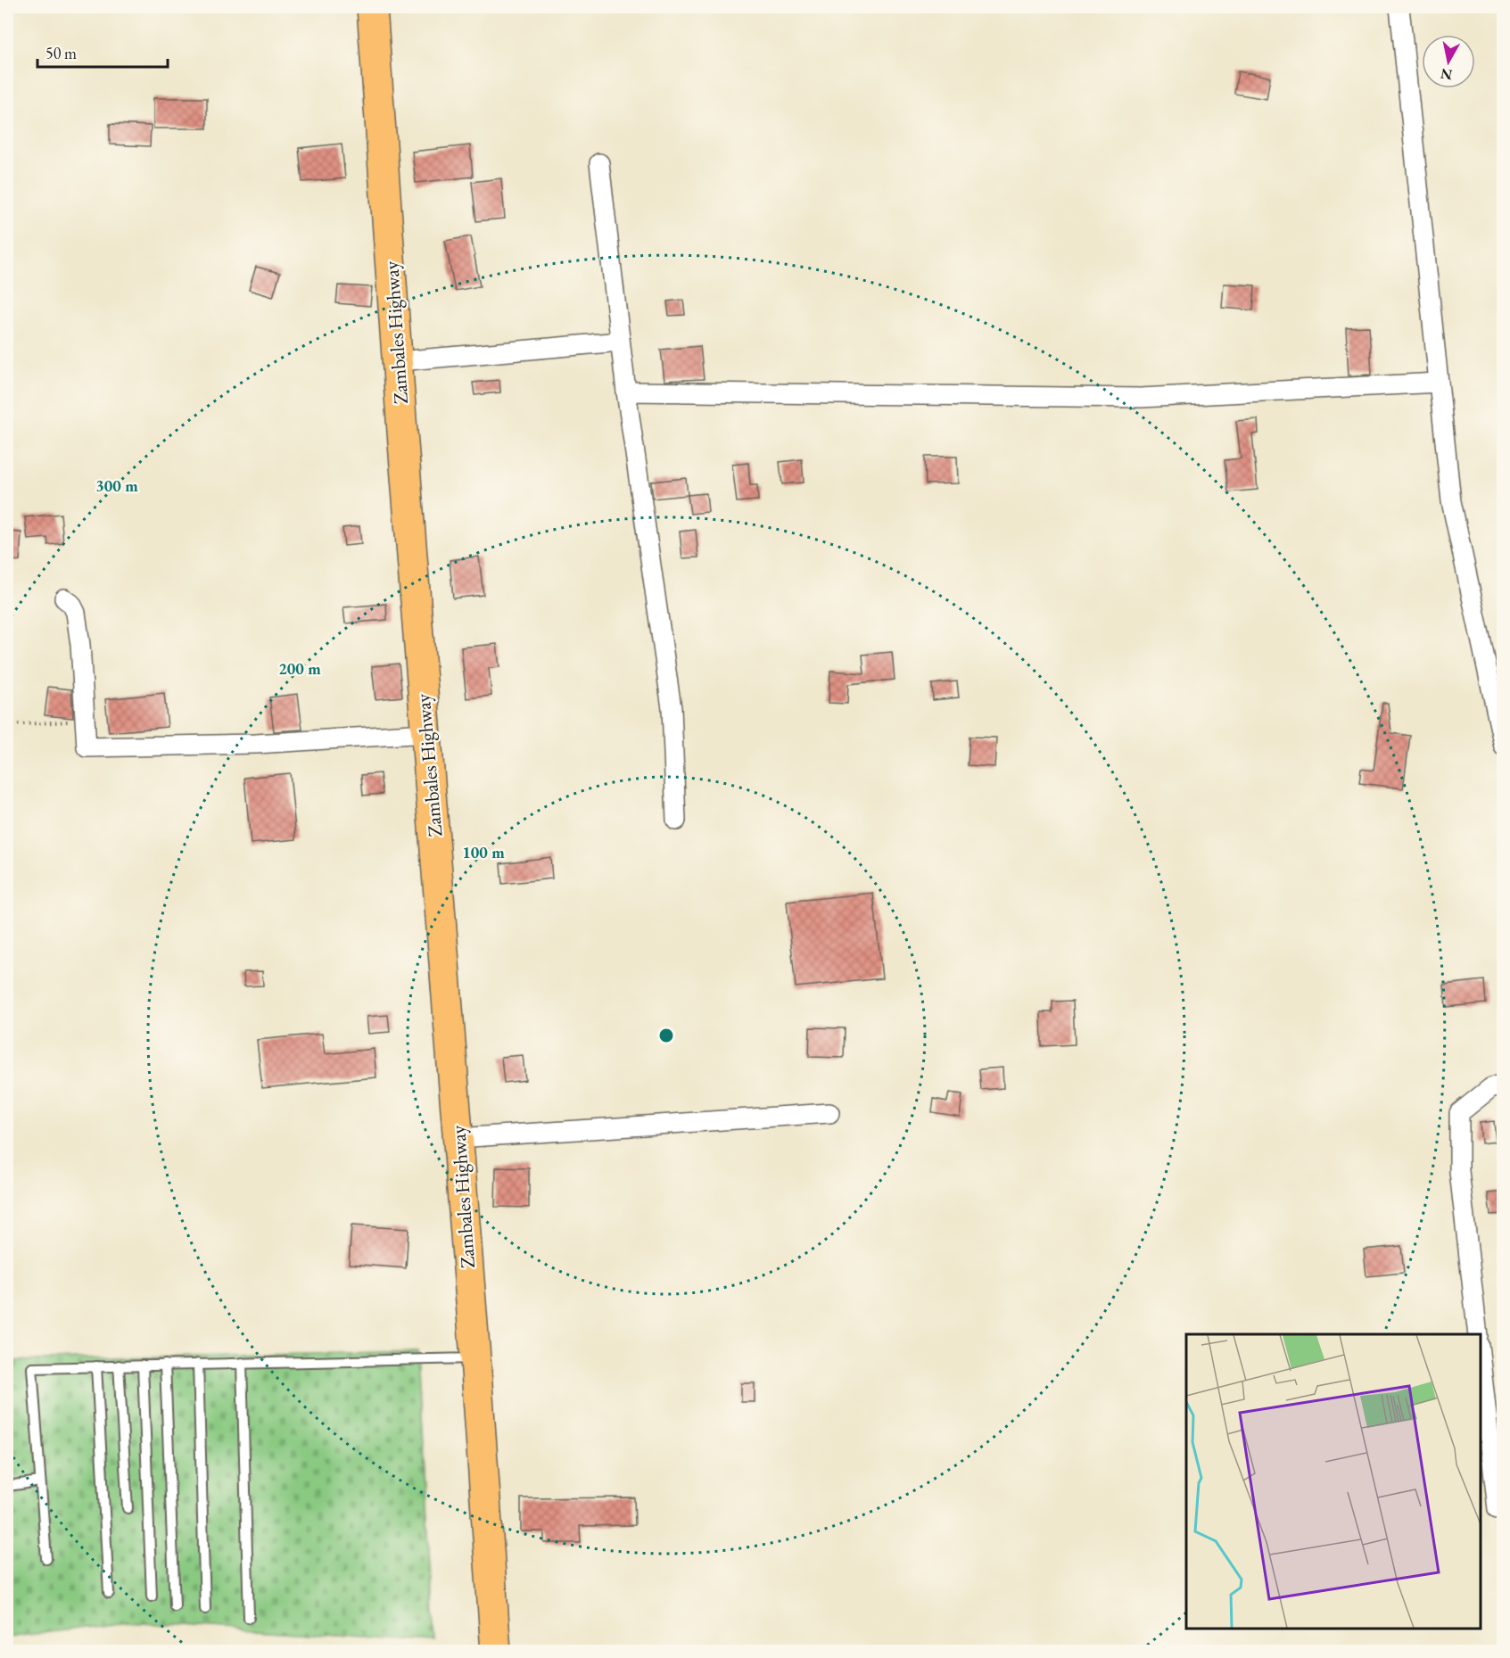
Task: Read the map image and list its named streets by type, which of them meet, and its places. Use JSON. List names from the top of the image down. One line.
{"streets":{"main road":["Zambales Highway"]},"scale_bar":"50 m","north":"bottom","rings":["300 m","200 m","100 m"]}
